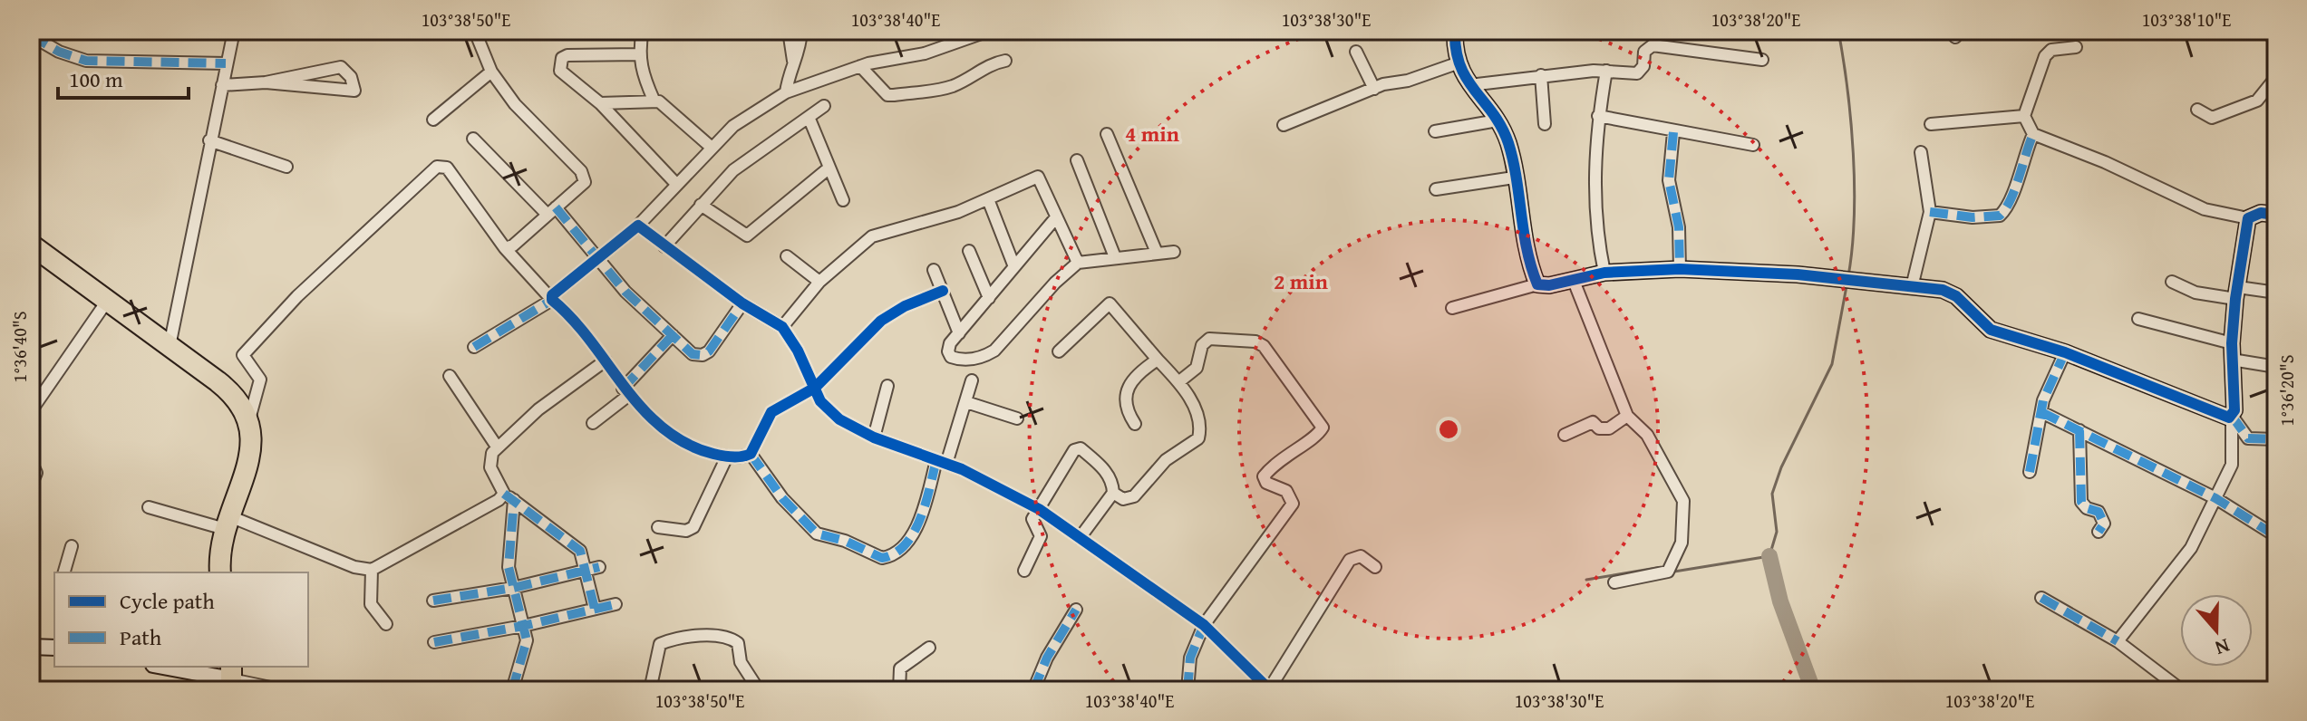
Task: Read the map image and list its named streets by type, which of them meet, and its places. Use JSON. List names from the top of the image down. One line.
{"legend":["Cycle path","Path"],"scale_bar":"100 m","north":"bottom","coordinates":["103°38'50\"E","103°38'40\"E","103°38'30\"E","103°38'20\"E","103°38'10\"E","1°36'40\"S","1°36'20\"S"],"rings":["4 min","2 min"]}
